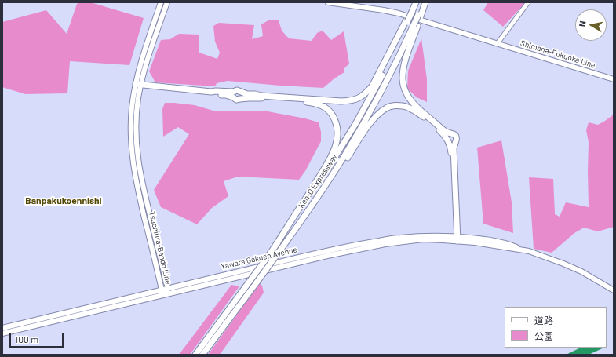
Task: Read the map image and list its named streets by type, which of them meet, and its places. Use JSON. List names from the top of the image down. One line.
{"streets":{"highway":["Ken-O Expressway"],"main road":["Shimana-Fukuoka Line","Tsuchiura-Bando Line","Yawara Gakuen Avenue"]},"crossings":[["Tsuchiura-Bando Line","Yawara Gakuen Avenue"]],"districts":["Banpakukoennishi"],"legend":["道路","公園"],"scale_bar":"100 m","north":"left"}
